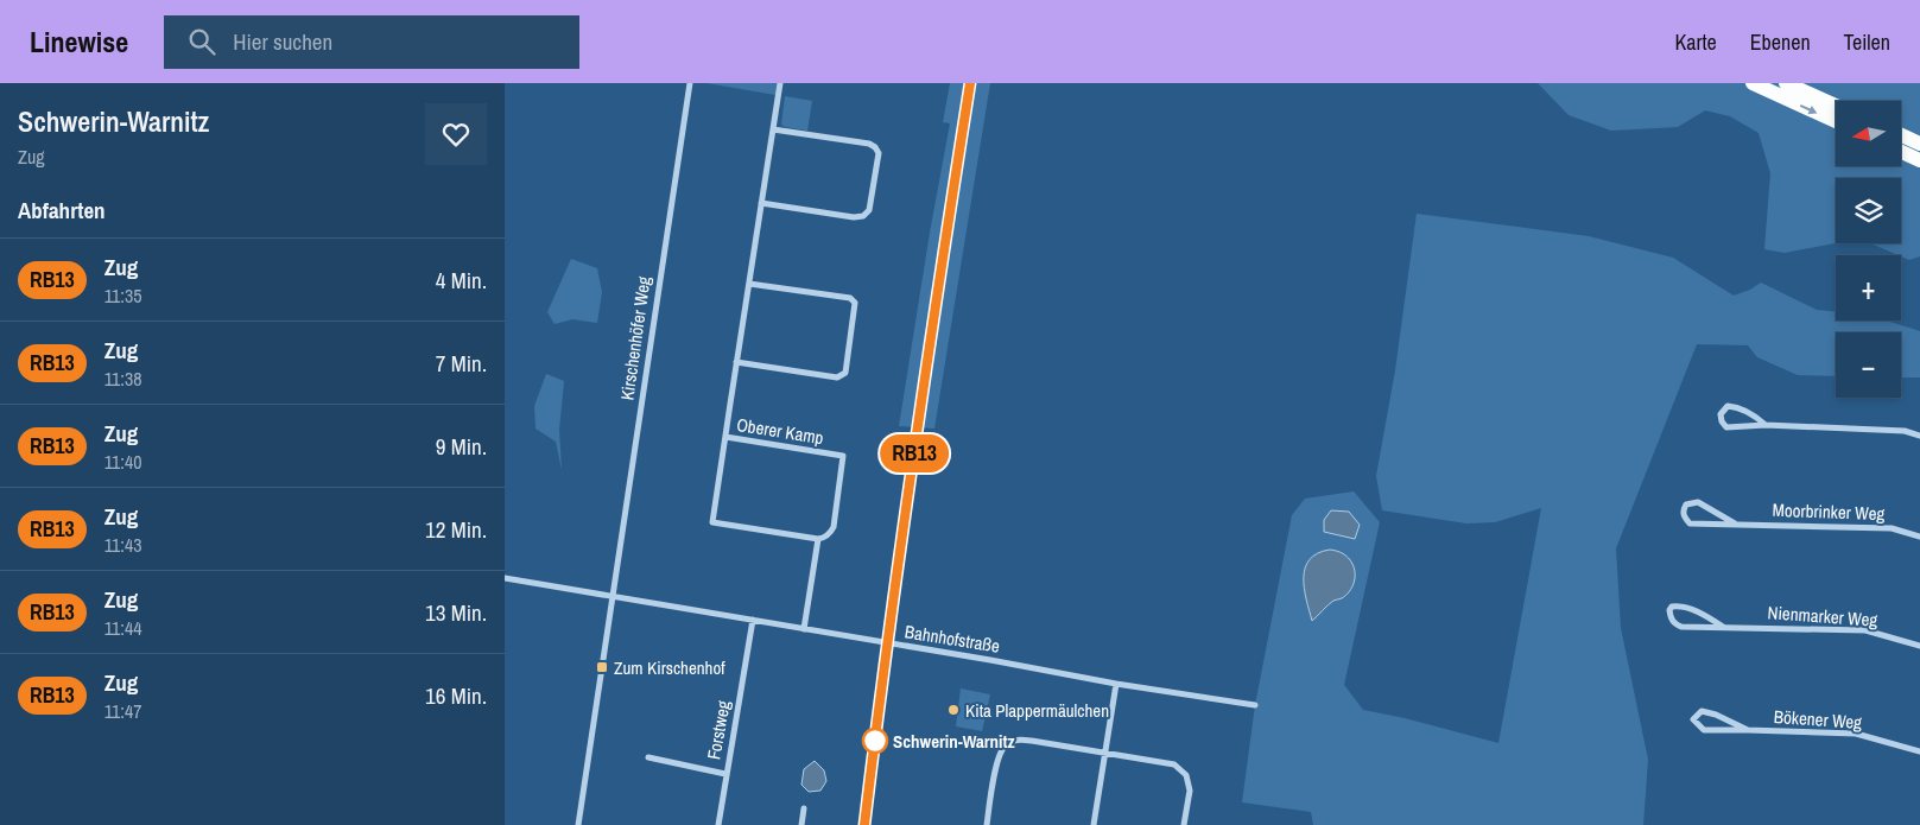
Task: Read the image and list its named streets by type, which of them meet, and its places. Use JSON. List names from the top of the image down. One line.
{"streets":{"street":["Kirschenhöfer Weg","Oberer Kamp","Moorbrinker Weg","Nienmarker Weg","Bahnhofstraße","Bökener Weg","Forstweg"]},"crossings":[["Kirschenhöfer Weg","Bahnhofstraße"],["Oberer Kamp","Bahnhofstraße"],["Bahnhofstraße","Forstweg"]],"places":{"transit":["Zum Kirschenhof"],"other":["Kita Plappermäulchen","Schwerin-Warnitz"]},"north":"left","page":{"header":"Linewise","search":"Hier suchen","nav":["Karte","Ebenen","Teilen"],"heading":[["Schwerin-Warnitz","Zug"],"Abfahrten"],"on_map":"RB13","map_buttons":["+","−"],"list":[{"mark":"RB13","name":"Zug","note":"11:35","value":"4 Min."},{"mark":"RB13","name":"Zug","note":"11:38","value":"7 Min."},{"mark":"RB13","name":"Zug","note":"11:40","value":"9 Min."},{"mark":"RB13","name":"Zug","note":"11:43","value":"12 Min."},{"mark":"RB13","name":"Zug","note":"11:44","value":"13 Min."},{"mark":"RB13","name":"Zug","note":"11:47","value":"16 Min."}]}}
